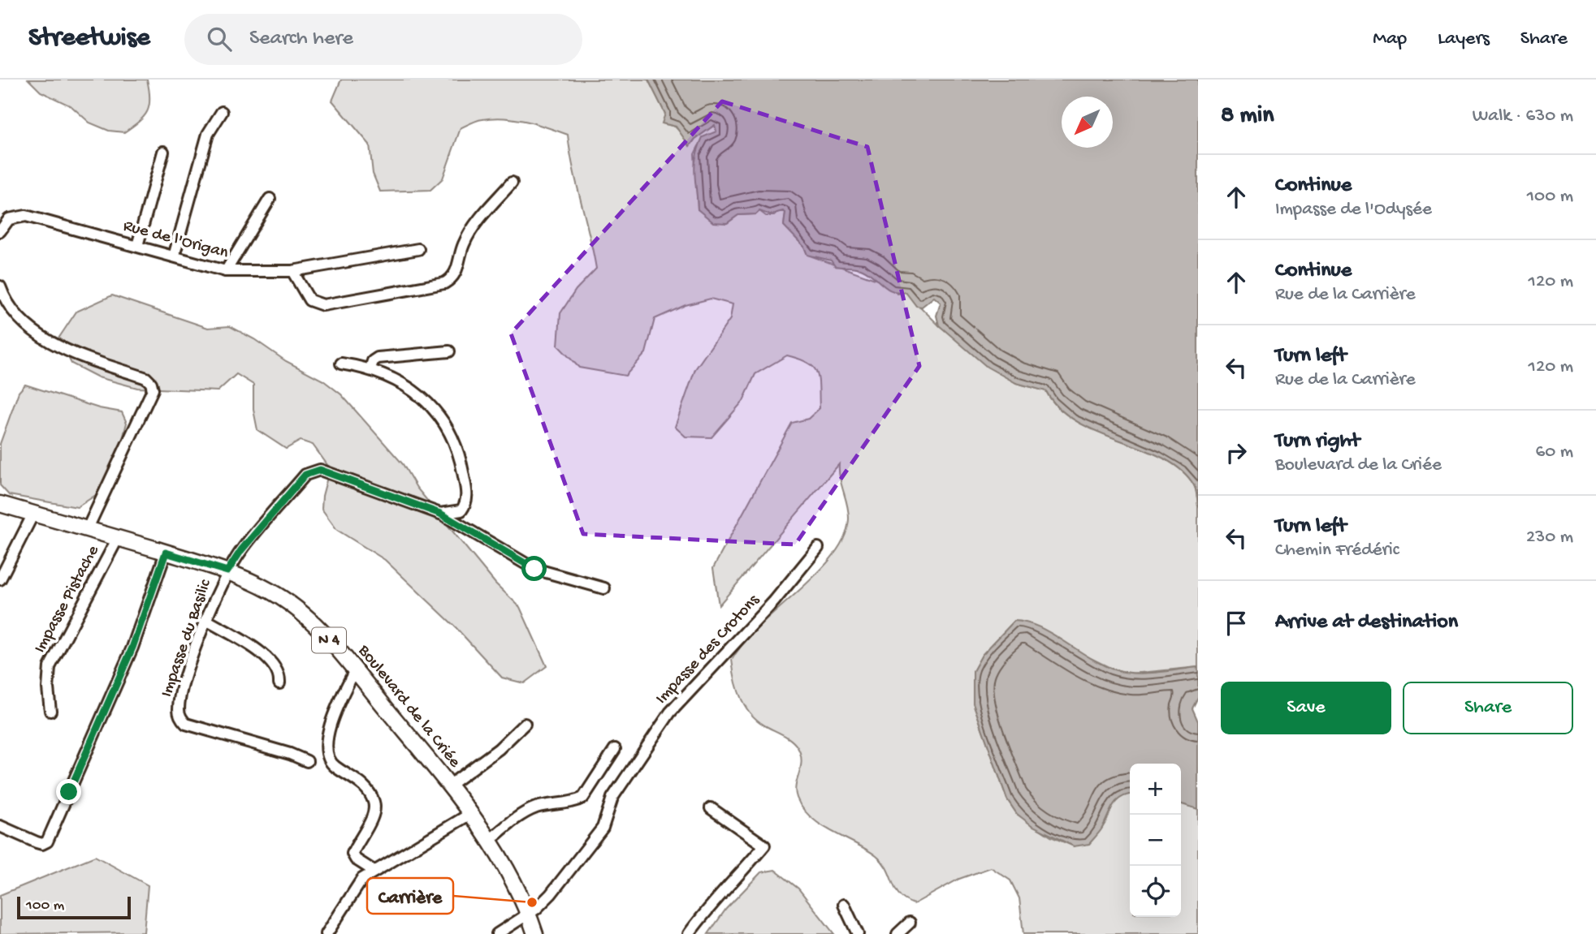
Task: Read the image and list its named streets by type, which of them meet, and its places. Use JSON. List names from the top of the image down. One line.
{"streets":{"main road":["N 4","Boulevard de la Criée"],"street":["Rue de l'Origan","Impasse Pistache","Impasse du Basilic","Impasse des Crotons"]},"crossings":[["Impasse Pistache","Boulevard de la Criée"],["Impasse du Basilic","Boulevard de la Criée"],["Impasse des Crotons","Boulevard de la Criée"]],"places":["Carrière"],"scale_bar":"100 m","north":"bottom left","page":{"header":"Streetwise","search":"Search here","nav":["Map","Layers","Share"],"heading":["8 min","Walk · 630 m"],"list":[["Continue","Impasse de l'Odysée","100 m"],["Continue","Rue de la Carrière","120 m"],["Turn left","Rue de la Carrière","120 m"],["Turn right","Boulevard de la Criée","60 m"],["Turn left","Chemin Frédéric","230 m"],"Arrive at destination"],"buttons":["Save","Share"],"map_buttons":["+","−"],"scale":"100 m"}}
